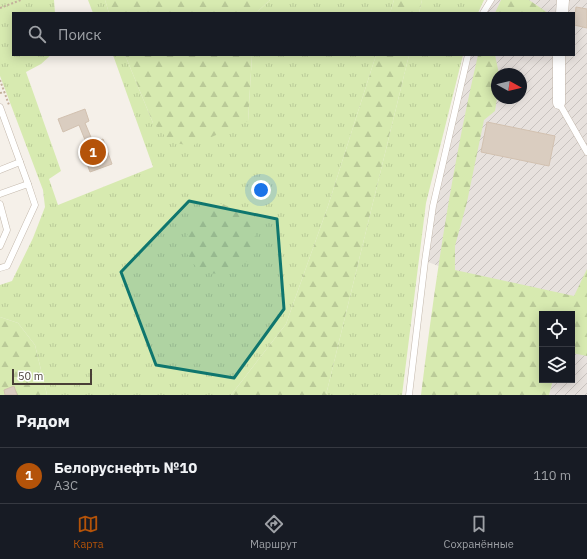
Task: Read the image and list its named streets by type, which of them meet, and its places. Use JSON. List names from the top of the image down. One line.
{"scale_bar":"50 m","north":"right","page":{"search":"Поиск","pins":"1","scale":"50 m","heading":"Рядом","list":[{"mark":"1","name":"Белоруснефть №10","note":"АЗС","value":"110 m"}],"nav":["Карта","Маршрут","Сохранённые"]}}
